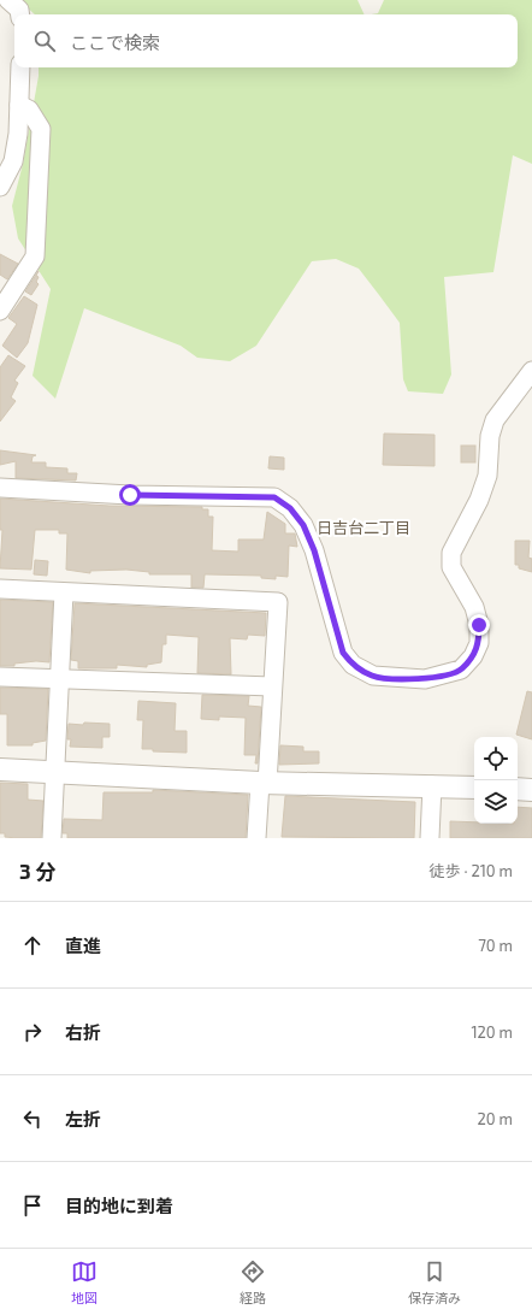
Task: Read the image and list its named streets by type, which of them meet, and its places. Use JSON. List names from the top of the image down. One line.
{"districts":["日吉台二丁目"],"page":{"search":"ここで検索","heading":["3 分","徒歩 · 210 m"],"list":[["直進","70 m"],["右折","120 m"],["左折","20 m"],"目的地に到着"],"nav":["地図","経路","保存済み"]}}
